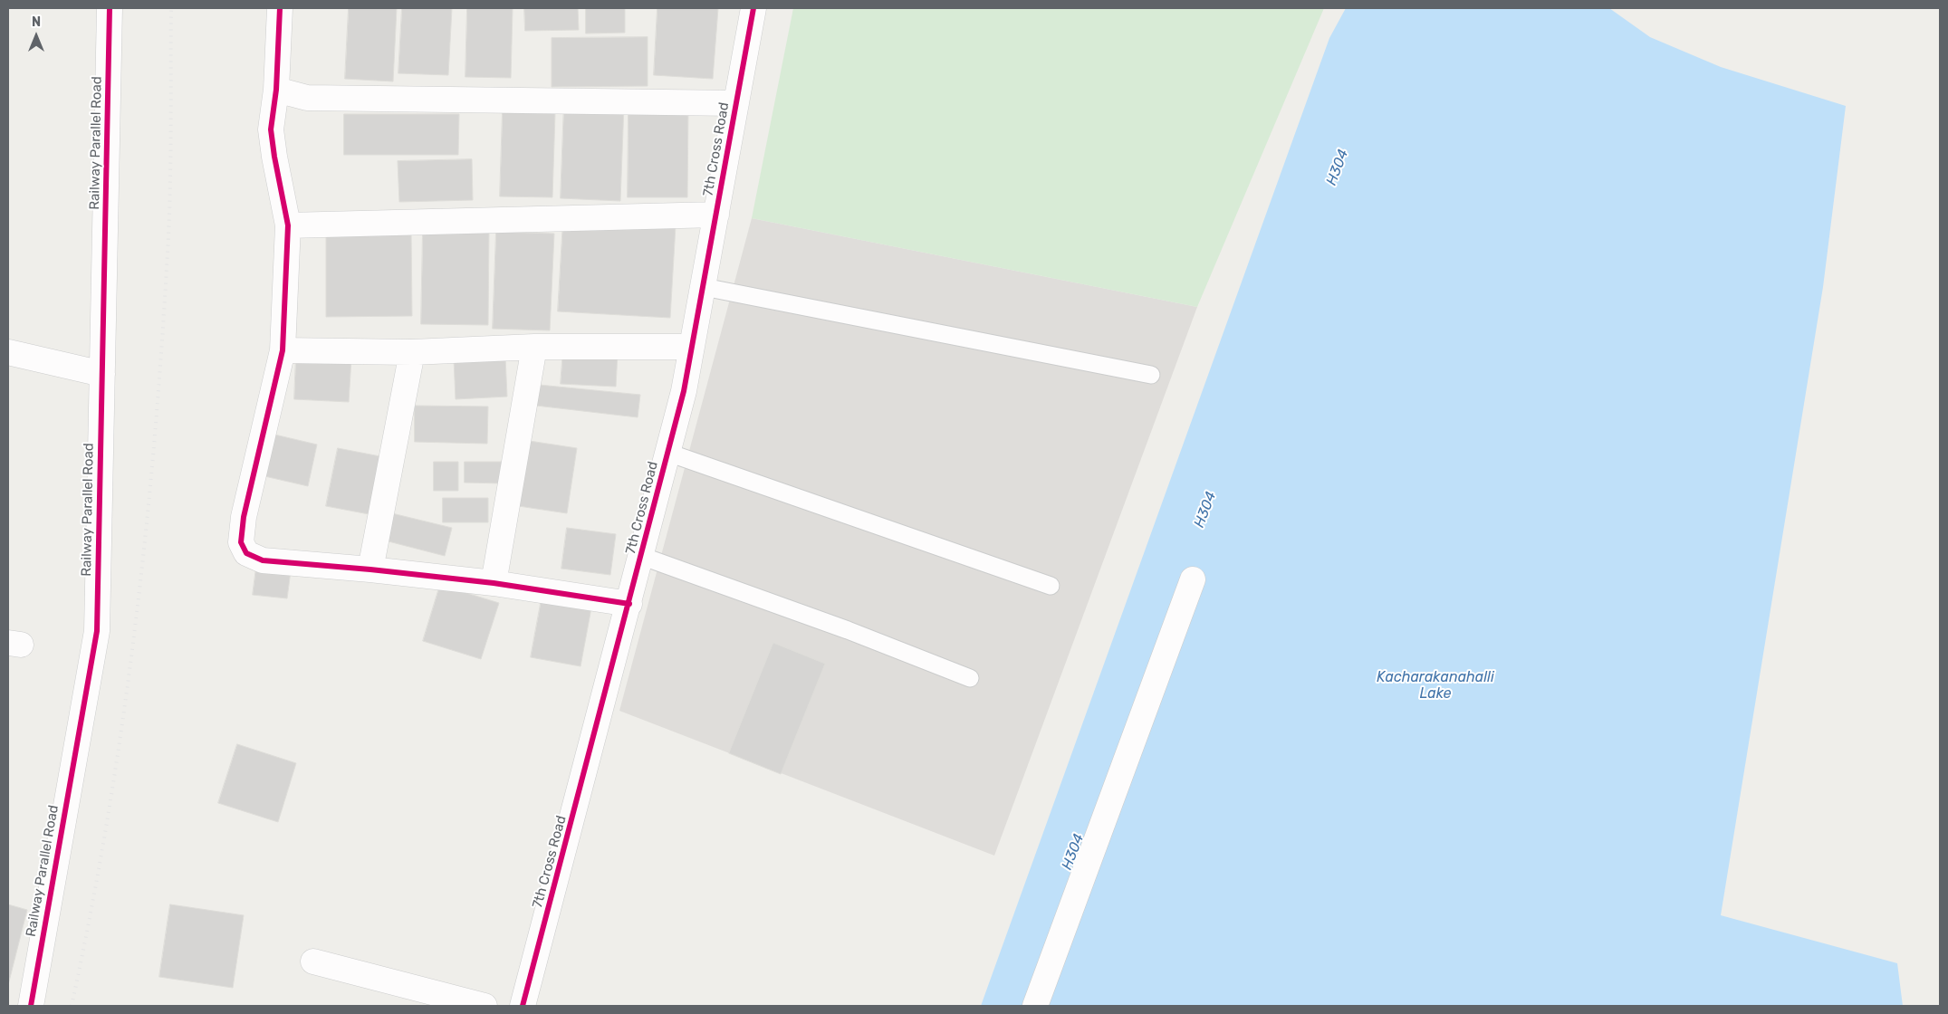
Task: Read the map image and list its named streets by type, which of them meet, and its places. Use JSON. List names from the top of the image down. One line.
{"streets":{"street":["Railway Parallel Road","7th Cross Road"]},"water":["H304","Kacharakanahalli Lake"],"north":"top"}
